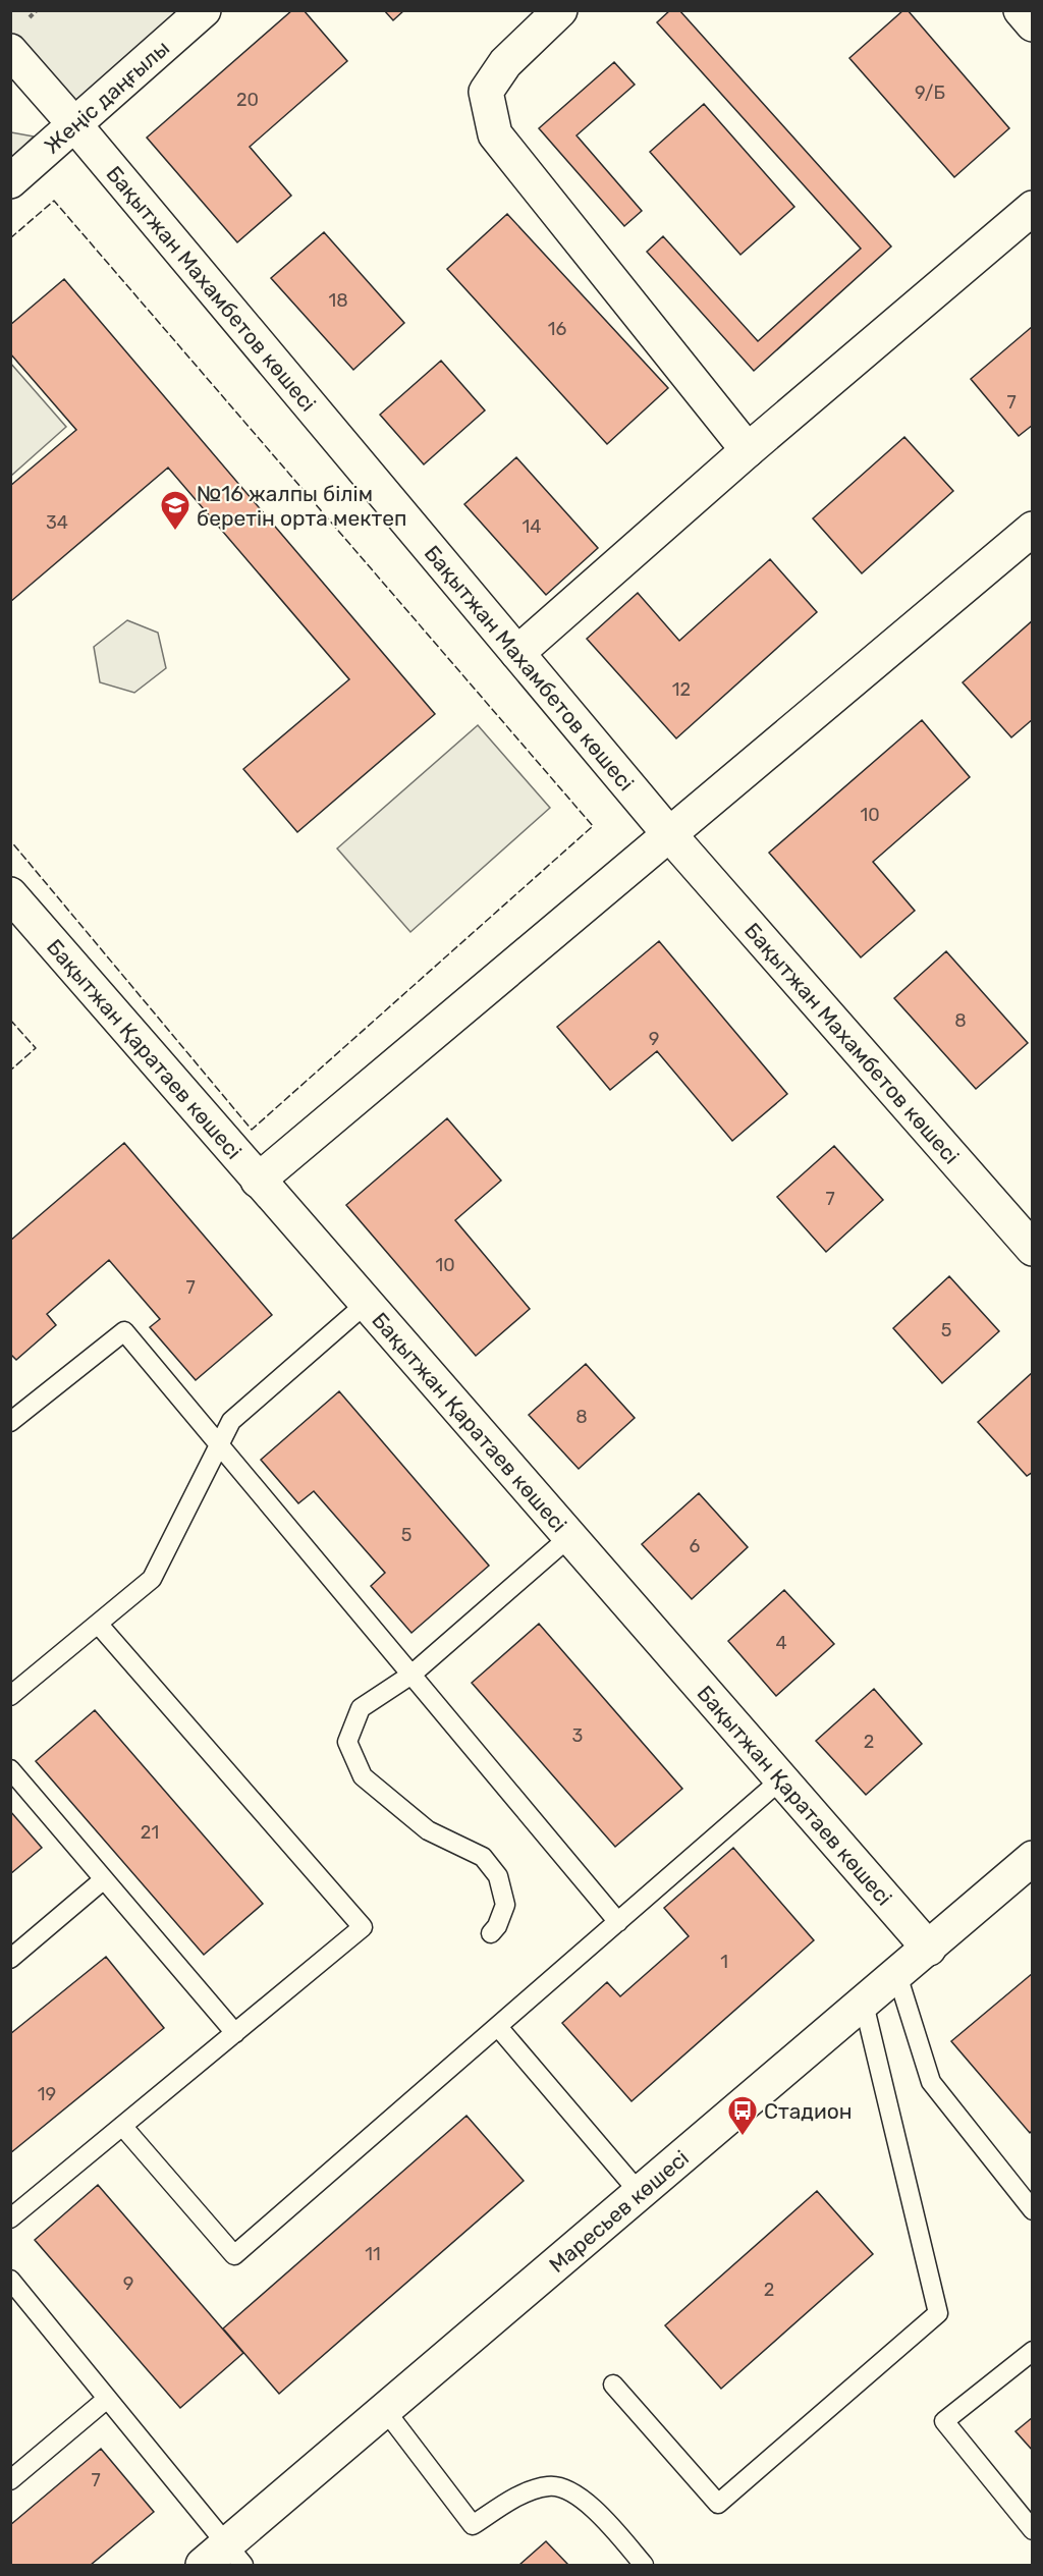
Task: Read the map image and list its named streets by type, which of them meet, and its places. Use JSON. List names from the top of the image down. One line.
{"streets":{"street":["Жеңіс даңғылы","Бақытжан Махамбетов көшесі","Бақытжан Қаратаев көшесі","Маресьев көшесі"]},"crossings":[["Жеңіс даңғылы","Бақытжан Махамбетов көшесі"],["Бақытжан Қаратаев көшесі","Маресьев көшесі"]],"places":{"school or university":["№16 жалпы білім беретін орта мектеп"],"bus stop":["Стадион"]},"house_numbers":["9/Б","20","18","16","7","34","14","12","10","8","9","7","10","7","5","8","5","6","4","3","2","21","1","19","11","9","2","7"]}
